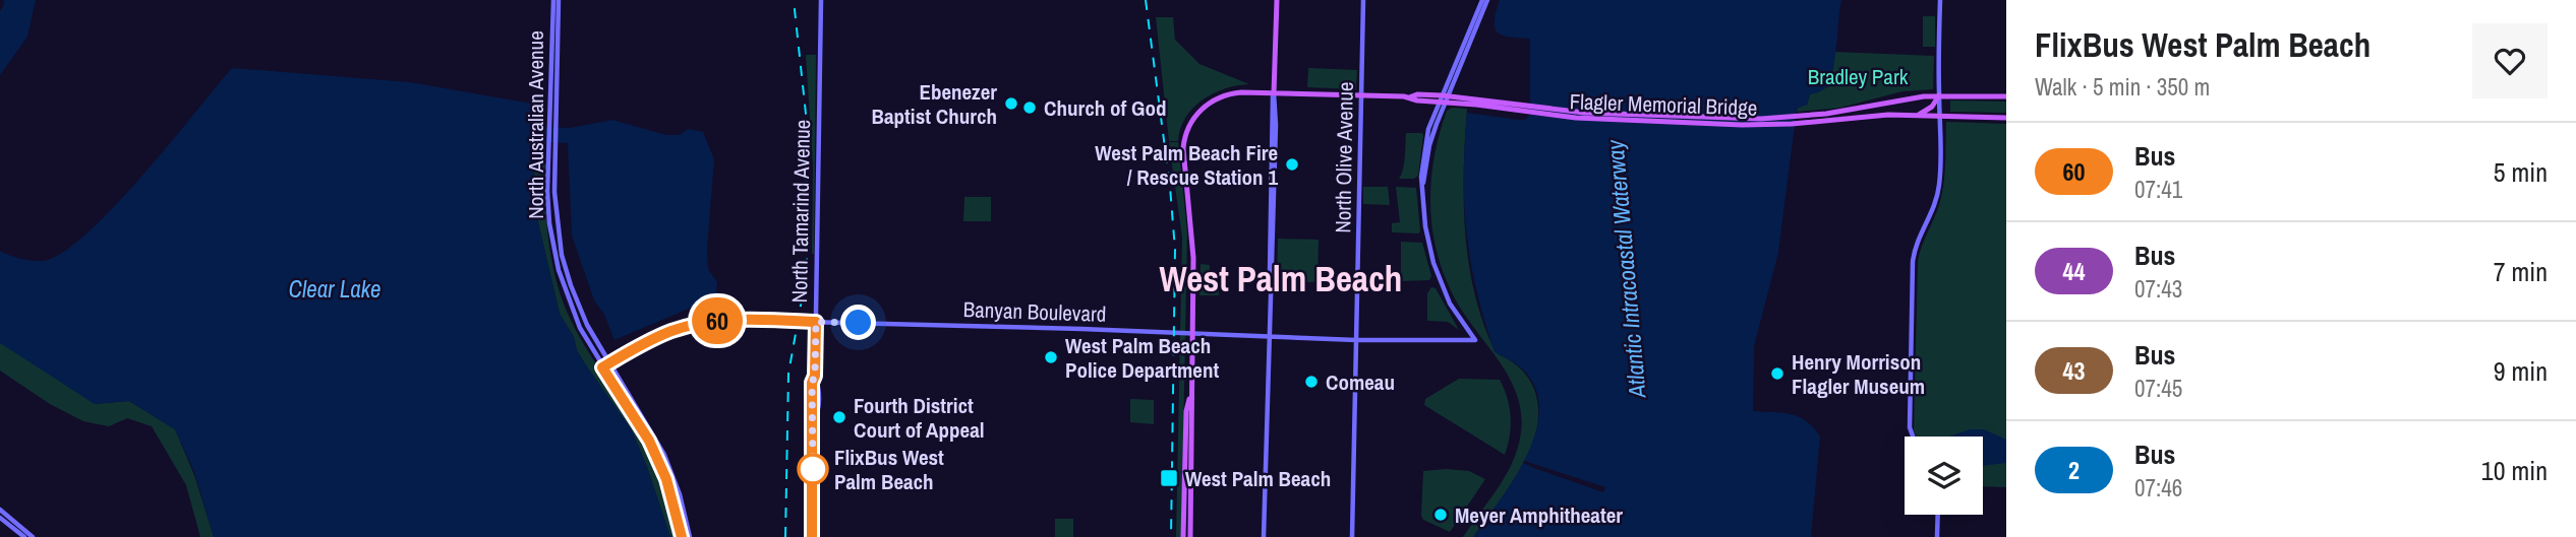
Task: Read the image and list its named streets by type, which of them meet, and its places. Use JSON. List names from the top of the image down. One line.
{"streets":{"main road":["Flagler Memorial Bridge"],"street":["North Australian Avenue","North Olive Avenue","North Tamarind Avenue","Banyan Boulevard"]},"crossings":[["Flagler Memorial Bridge","North Olive Avenue"],["Flagler Memorial Bridge","Banyan Boulevard"],["North Australian Avenue","Banyan Boulevard"],["North Olive Avenue","Banyan Boulevard"],["North Tamarind Avenue","Banyan Boulevard"]],"districts":["West Palm Beach"],"water":["Atlantic Intracoastal Waterway","Clear Lake"],"parks":["Bradley Park"],"places":{"other":["Ebenezer Baptist Church","Church of God","West Palm Beach Fire / Rescue Station 1","West Palm Beach Police Department","Henry Morrison Flagler Museum","Comeau","Fourth District Court of Appeal","FlixBus West Palm Beach","Meyer Amphitheater"],"transit":["West Palm Beach"]},"lines":["bus line 60"],"page":{"on_map":"60","heading":["FlixBus West Palm Beach","Walk · 5 min · 350 m"],"list":[{"mark":"60","name":"Bus","note":"07:41","value":"5 min"},{"mark":"44","name":"Bus","note":"07:43","value":"7 min"},{"mark":"43","name":"Bus","note":"07:45","value":"9 min"},{"mark":"2","name":"Bus","note":"07:46","value":"10 min"}]}}
